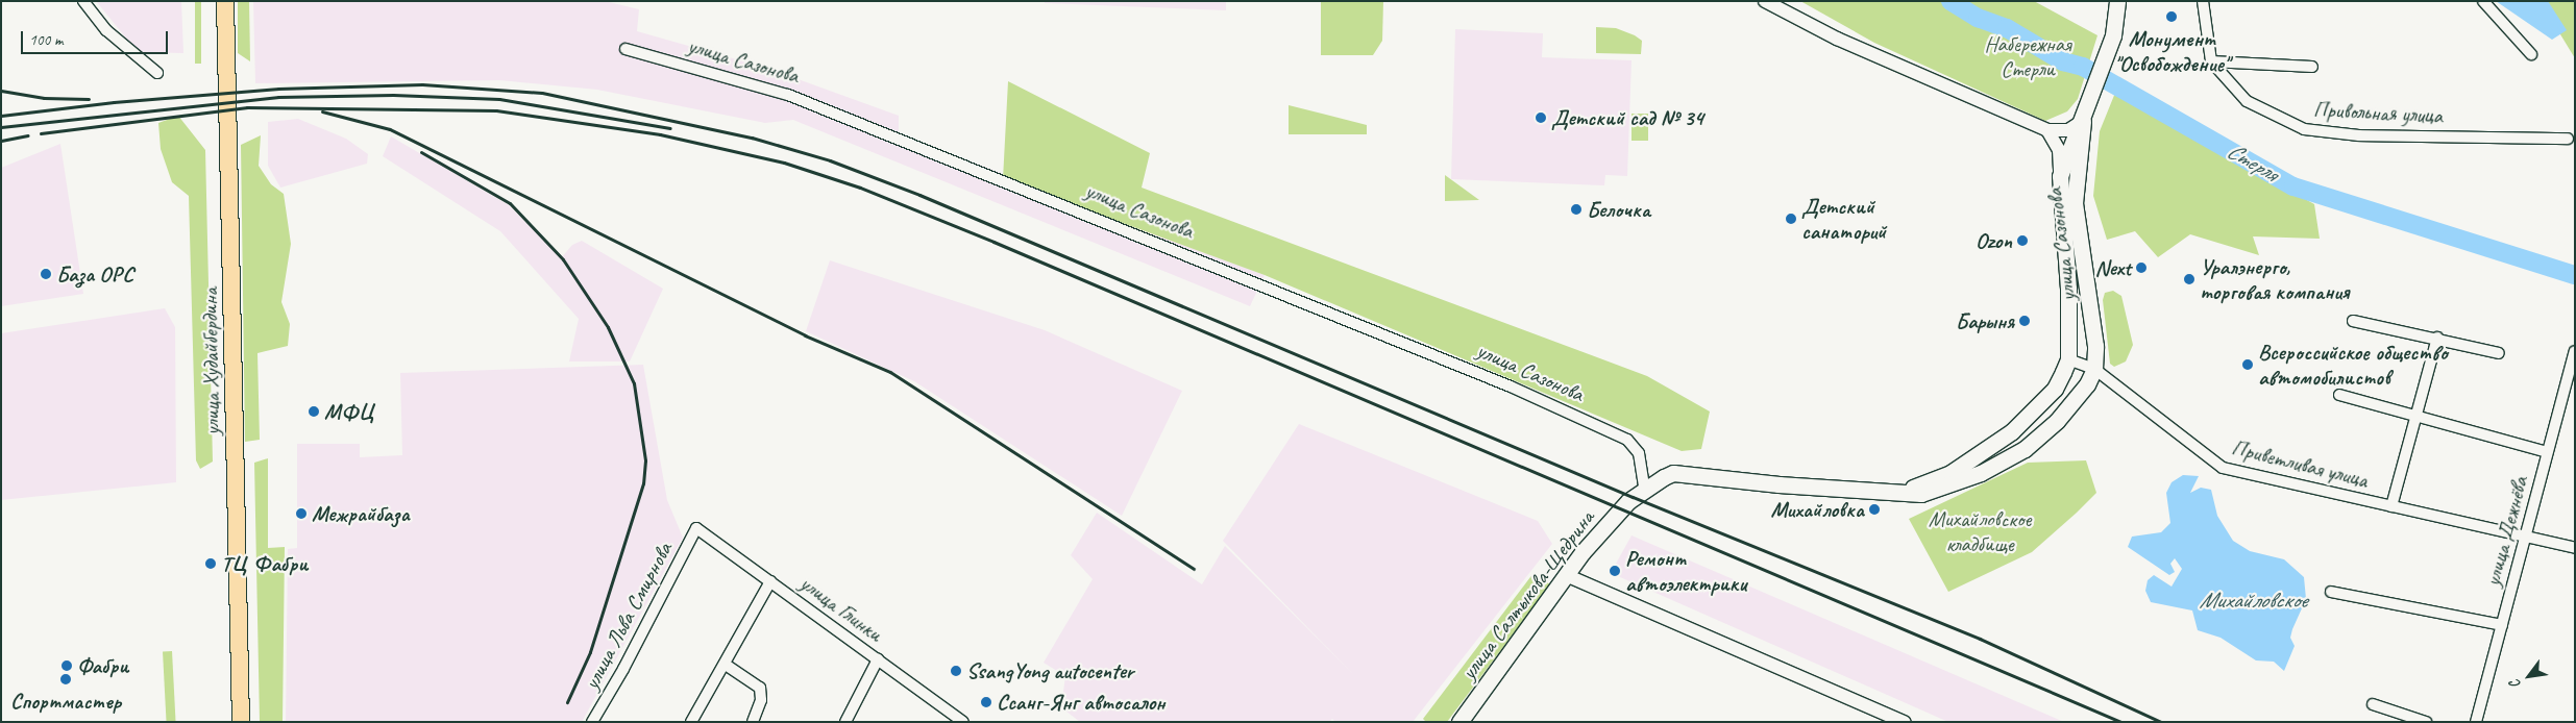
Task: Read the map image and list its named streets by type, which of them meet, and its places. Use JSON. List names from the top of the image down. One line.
{"streets":{"main road":["улица Сазонова","улица Худайбердина","улица Салтыкова-Щедрина"],"street":["Привольная улица","Приветливая улица","улица Дежнёва","улица Глинки","улица Льва Смирнова"]},"crossings":[["улица Сазонова","Приветливая улица"],["улица Сазонова","улица Салтыкова-Щедрина"],["Приветливая улица","улица Дежнёва"],["улица Глинки","улица Льва Смирнова"]],"water":["Стерля","Михайловское"],"parks":["Набережная Стерли","Михайловское кладбище"],"places":["Монумент \"Освобождение\"","Детский сад № 34","Белочка","Детский санаторий","Ozon","Next","База ОРС","Уралэнерго, торговая компания","Барыня","Всероссийское общество автомобилистов","МФЦ","Михайловка","Межрайбаза","ТЦ Фабри","Ремонт автоэлектрики","Фабри","SsangYong autocenter","Спортмастер","Ссанг-Янг автосалон"],"scale_bar":"100 m","north":"bottom left"}
